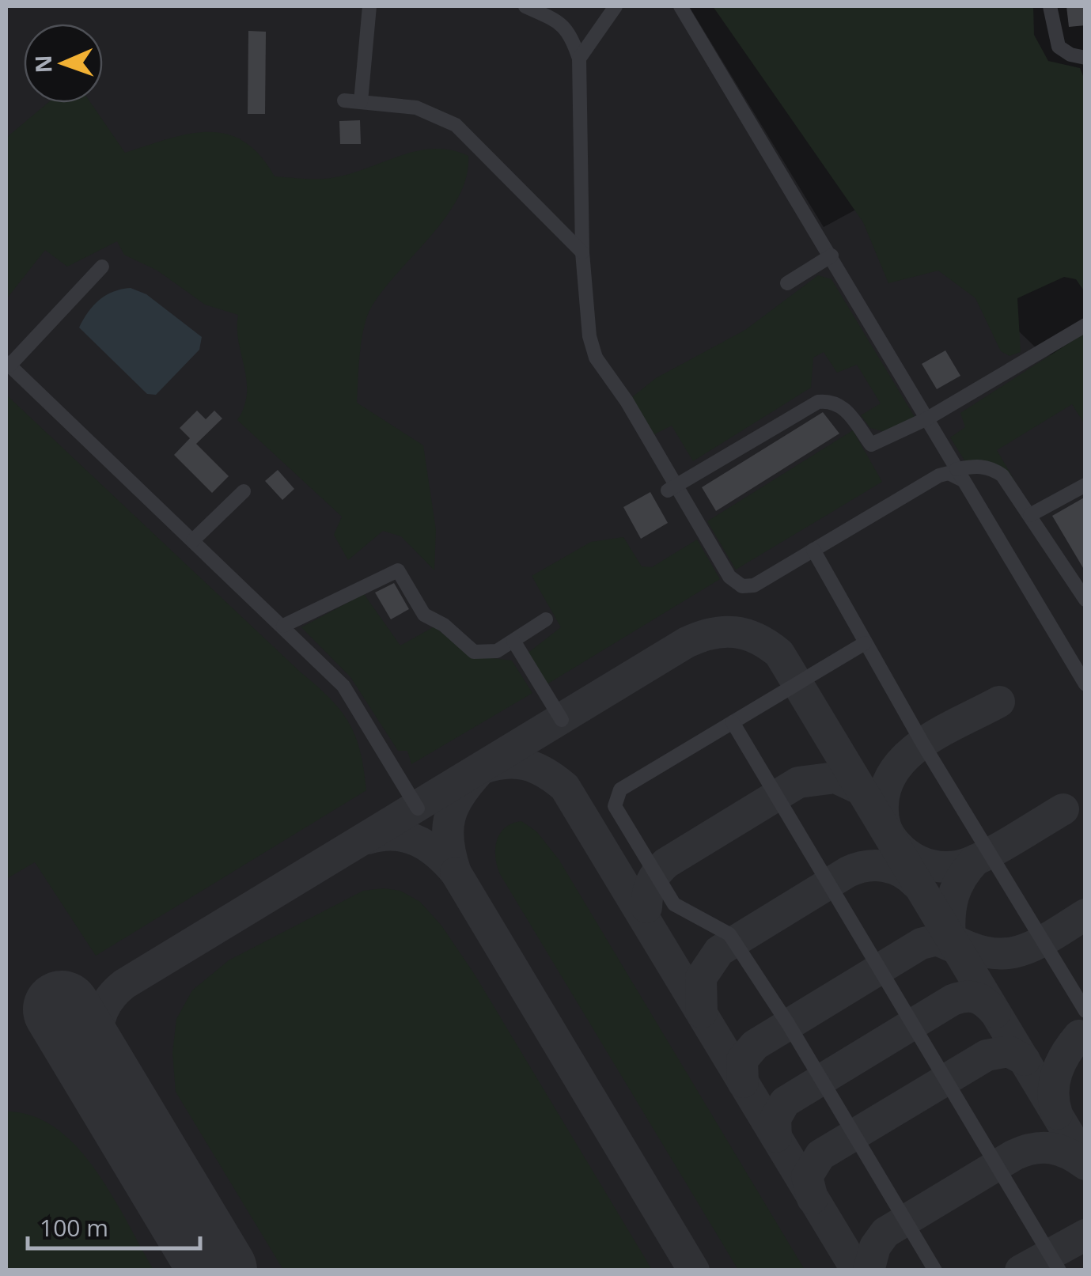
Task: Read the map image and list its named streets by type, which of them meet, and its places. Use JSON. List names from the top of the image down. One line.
{"scale_bar":"100 m","north":"left"}
